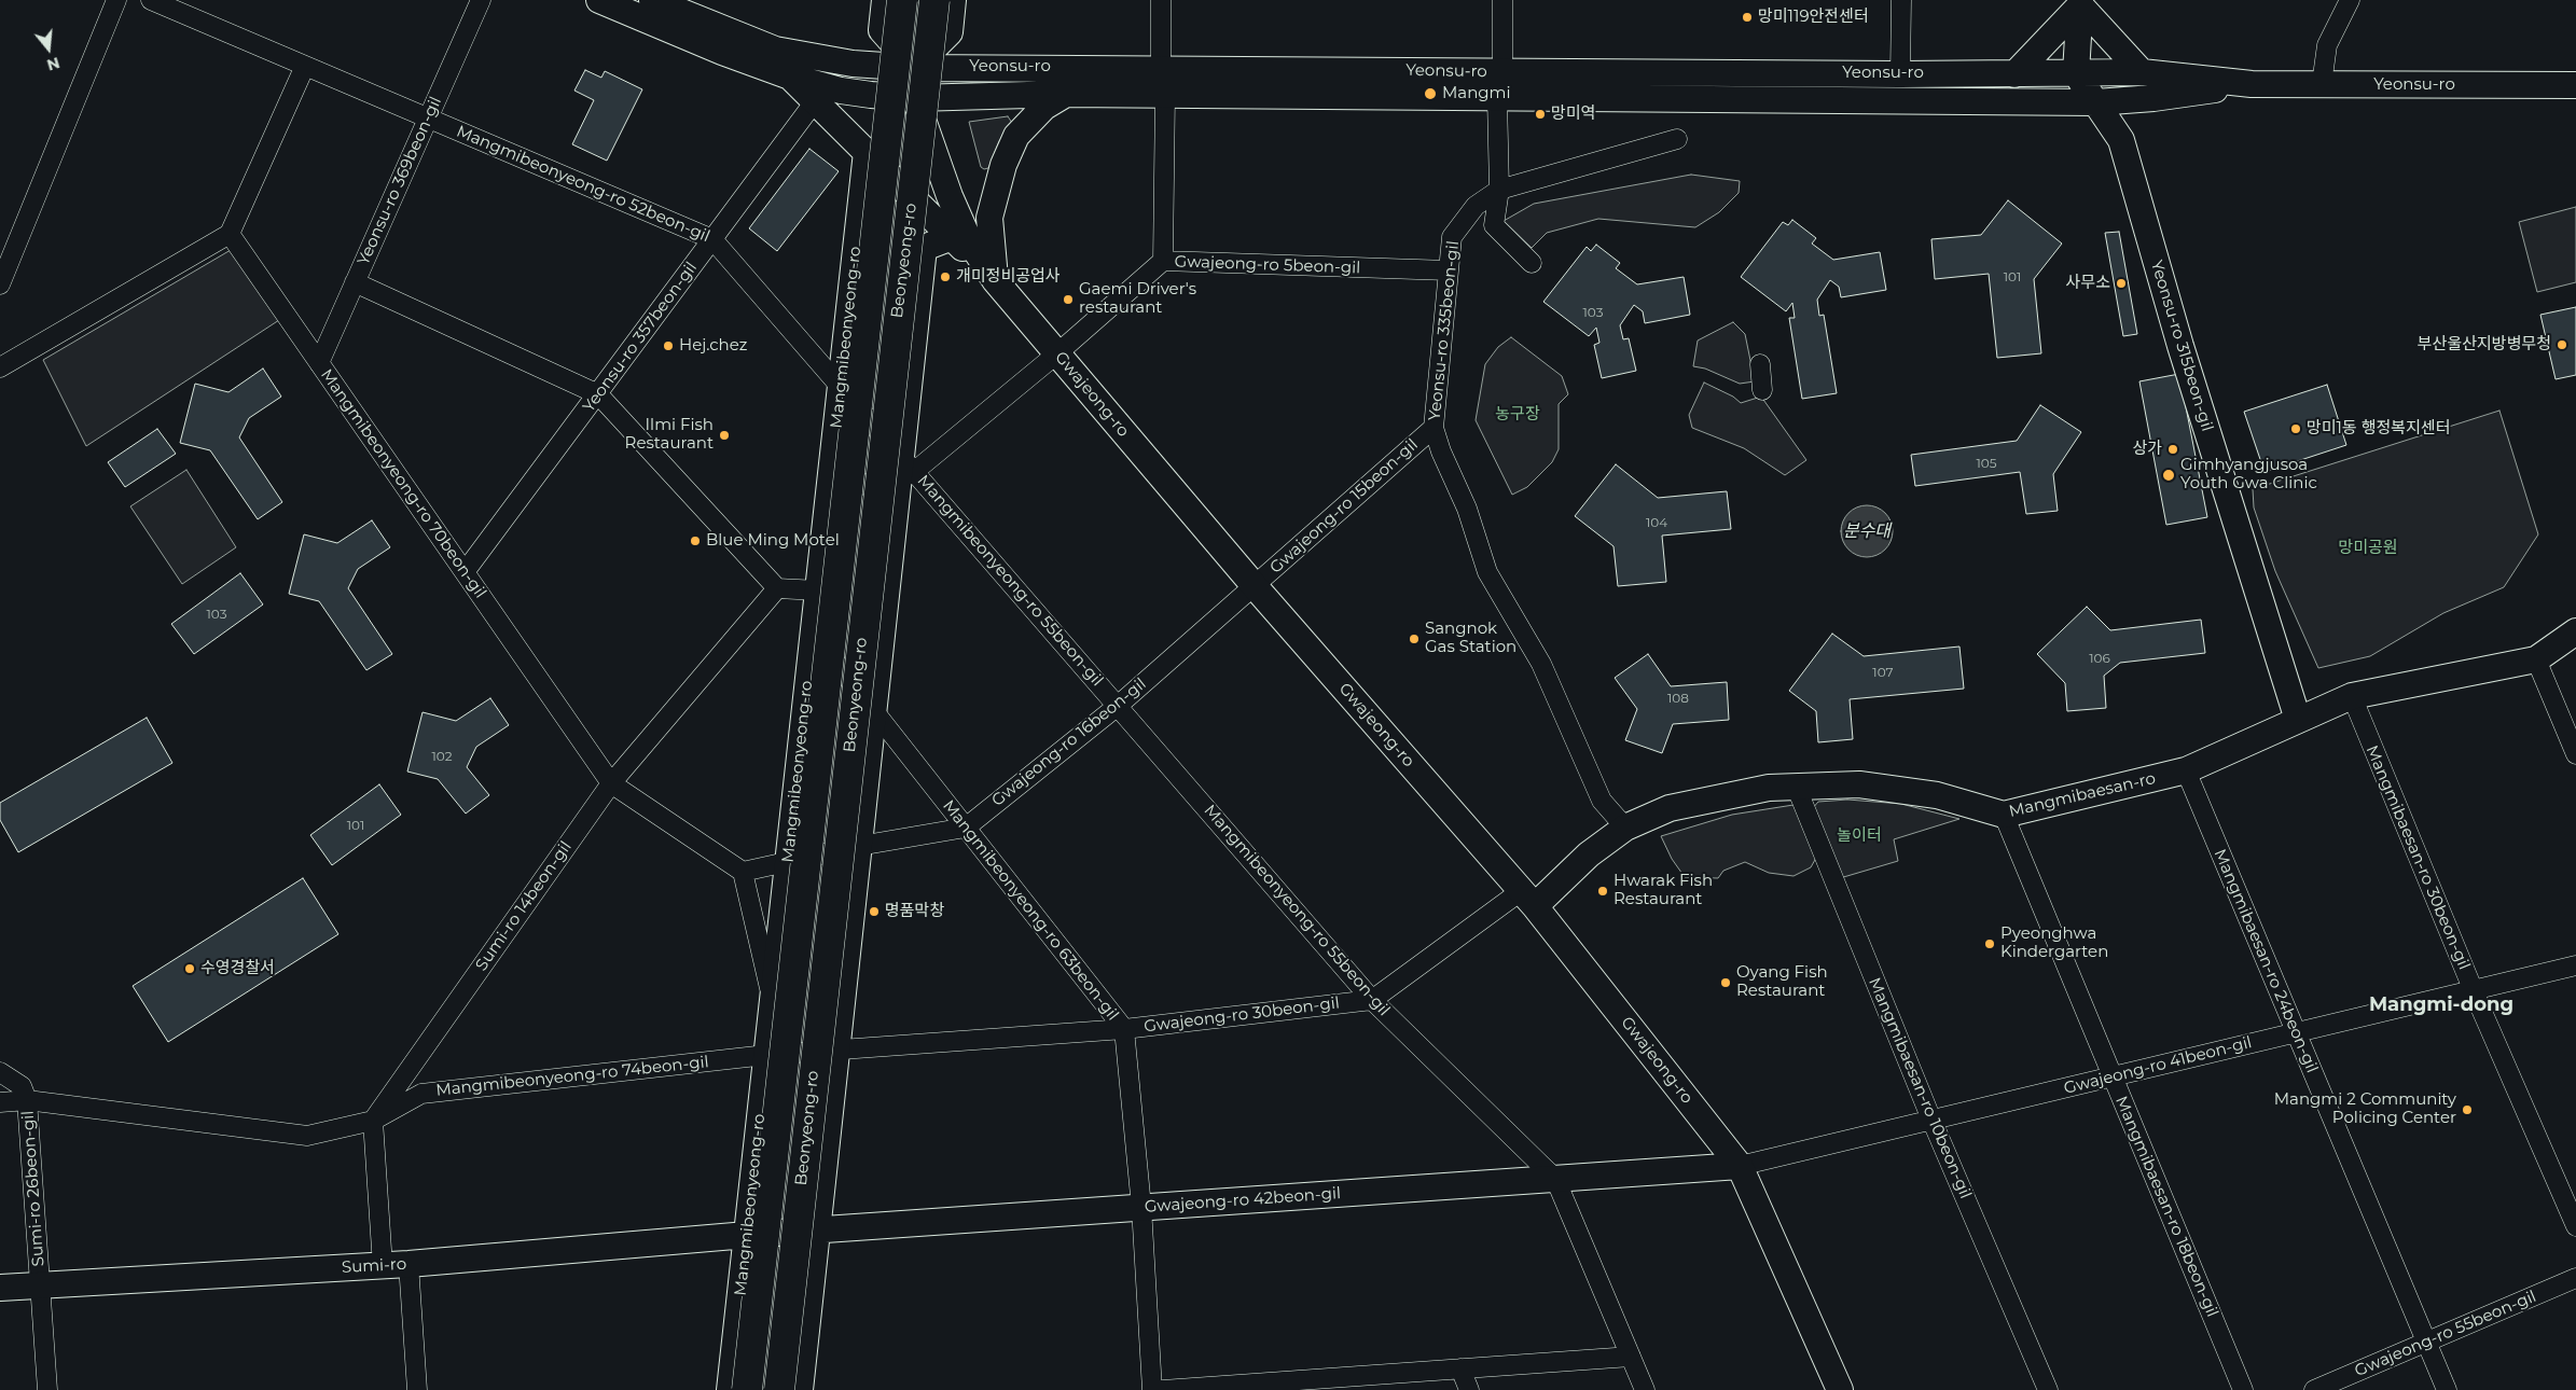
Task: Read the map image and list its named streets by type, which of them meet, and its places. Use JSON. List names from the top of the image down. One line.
{"streets":{"highway":["Beonyeong-ro"],"street":["Yeonsu-ro","Yeonsu-ro 369beon-gil","Mangmibeonyeong-ro 52beon-gil","Gwajeong-ro 5beon-gil","Yeonsu-ro 335beon-gil","Yeonsu-ro 357beon-gil","Mangmibeonyeong-ro","Yeonsu-ro 315beon-gil","Gwajeong-ro","Mangmibeonyeong-ro 70beon-gil","Gwajeong-ro 15beon-gil","Mangmibeonyeong-ro 55beon-gil","Gwajeong-ro 16beon-gil","Mangmibaesan-ro","Mangmibaesan-ro 30beon-gil","Sumi-ro 14beon-gil","Mangmibeonyeong-ro 63beon-gil","Mangmibaesan-ro 24beon-gil","Gwajeong-ro 30beon-gil","Gwajeong-ro 41beon-gil","Mangmibeonyeong-ro 74beon-gil","Mangmibaesan-ro 10beon-gil","Sumi-ro 26beon-gil","Gwajeong-ro 42beon-gil","Mangmibaesan-ro 18beon-gil","Sumi-ro","Gwajeong-ro 55beon-gil"]},"crossings":[["Yeonsu-ro","Yeonsu-ro 315beon-gil"],["Yeonsu-ro","Gwajeong-ro"],["Yeonsu-ro 369beon-gil","Mangmibeonyeong-ro 52beon-gil"],["Yeonsu-ro 369beon-gil","Mangmibeonyeong-ro 70beon-gil"],["Mangmibeonyeong-ro 52beon-gil","Gwajeong-ro 5beon-gil"],["Mangmibeonyeong-ro 52beon-gil","Yeonsu-ro 357beon-gil"],["Mangmibeonyeong-ro 52beon-gil","Mangmibeonyeong-ro"],["Mangmibeonyeong-ro 52beon-gil","Mangmibeonyeong-ro 55beon-gil"],["Gwajeong-ro 5beon-gil","Yeonsu-ro 335beon-gil"],["Gwajeong-ro 5beon-gil","Gwajeong-ro"],["Gwajeong-ro 5beon-gil","Mangmibeonyeong-ro 55beon-gil"],["Yeonsu-ro 335beon-gil","Gwajeong-ro 15beon-gil"],["Yeonsu-ro 335beon-gil","Mangmibaesan-ro"],["Yeonsu-ro 357beon-gil","Mangmibeonyeong-ro 70beon-gil"],["Mangmibeonyeong-ro","Gwajeong-ro 16beon-gil"],["Mangmibeonyeong-ro","Mangmibeonyeong-ro 63beon-gil"],["Mangmibeonyeong-ro","Mangmibeonyeong-ro 74beon-gil"],["Mangmibeonyeong-ro","Gwajeong-ro 42beon-gil"],["Mangmibeonyeong-ro","Sumi-ro"],["Yeonsu-ro 315beon-gil","Mangmibaesan-ro"],["Gwajeong-ro","Gwajeong-ro 15beon-gil"],["Gwajeong-ro","Gwajeong-ro 16beon-gil"],["Gwajeong-ro","Mangmibaesan-ro"],["Gwajeong-ro","Gwajeong-ro 30beon-gil"],["Gwajeong-ro","Gwajeong-ro 41beon-gil"],["Gwajeong-ro","Gwajeong-ro 42beon-gil"],["Mangmibeonyeong-ro 70beon-gil","Sumi-ro 14beon-gil"],["Gwajeong-ro 15beon-gil","Gwajeong-ro 16beon-gil"],["Mangmibeonyeong-ro 55beon-gil","Gwajeong-ro 16beon-gil"],["Mangmibeonyeong-ro 55beon-gil","Gwajeong-ro 30beon-gil"],["Mangmibeonyeong-ro 55beon-gil","Gwajeong-ro 42beon-gil"],["Gwajeong-ro 16beon-gil","Mangmibeonyeong-ro 63beon-gil"],["Mangmibaesan-ro","Mangmibaesan-ro 30beon-gil"],["Mangmibaesan-ro","Mangmibaesan-ro 24beon-gil"],["Mangmibaesan-ro","Gwajeong-ro 30beon-gil"],["Mangmibaesan-ro","Mangmibaesan-ro 10beon-gil"],["Mangmibaesan-ro","Mangmibaesan-ro 18beon-gil"],["Mangmibaesan-ro 30beon-gil","Gwajeong-ro 41beon-gil"],["Sumi-ro 14beon-gil","Mangmibeonyeong-ro 74beon-gil"],["Mangmibeonyeong-ro 63beon-gil","Gwajeong-ro 30beon-gil"],["Mangmibeonyeong-ro 63beon-gil","Gwajeong-ro 42beon-gil"],["Mangmibaesan-ro 24beon-gil","Gwajeong-ro 41beon-gil"],["Mangmibaesan-ro 24beon-gil","Gwajeong-ro 55beon-gil"],["Gwajeong-ro 30beon-gil","Mangmibeonyeong-ro 74beon-gil"],["Gwajeong-ro 41beon-gil","Mangmibaesan-ro 10beon-gil"],["Gwajeong-ro 41beon-gil","Gwajeong-ro 42beon-gil"],["Gwajeong-ro 41beon-gil","Mangmibaesan-ro 18beon-gil"],["Mangmibeonyeong-ro 74beon-gil","Sumi-ro 26beon-gil"],["Sumi-ro 26beon-gil","Sumi-ro"],["Gwajeong-ro 42beon-gil","Sumi-ro"]],"districts":["Mangmi-dong"],"water":["분수대"],"parks":["농구장","망미공원","놀이터"],"places":["망미119안전센터","Mangmi","망미역","개미정비공업사","사무소","Gaemi Driver's restaurant","부산울산지방병무청","Hej.chez","망미1동 행정복지센터","Ilmi Fish Restaurant","상가","Gimhyangjusoa Youth Gwa Clinic","Blue Ming Motel","Sangnok Gas Station","Hwarak Fish Restaurant","명품막창","Pyeonghwa Kindergarten","수영경찰서","Oyang Fish Restaurant","Mangmi 2 Community Policing Center"],"house_numbers":["101","103","105","104","103","106","107","108","102","101"],"north":"bottom"}
